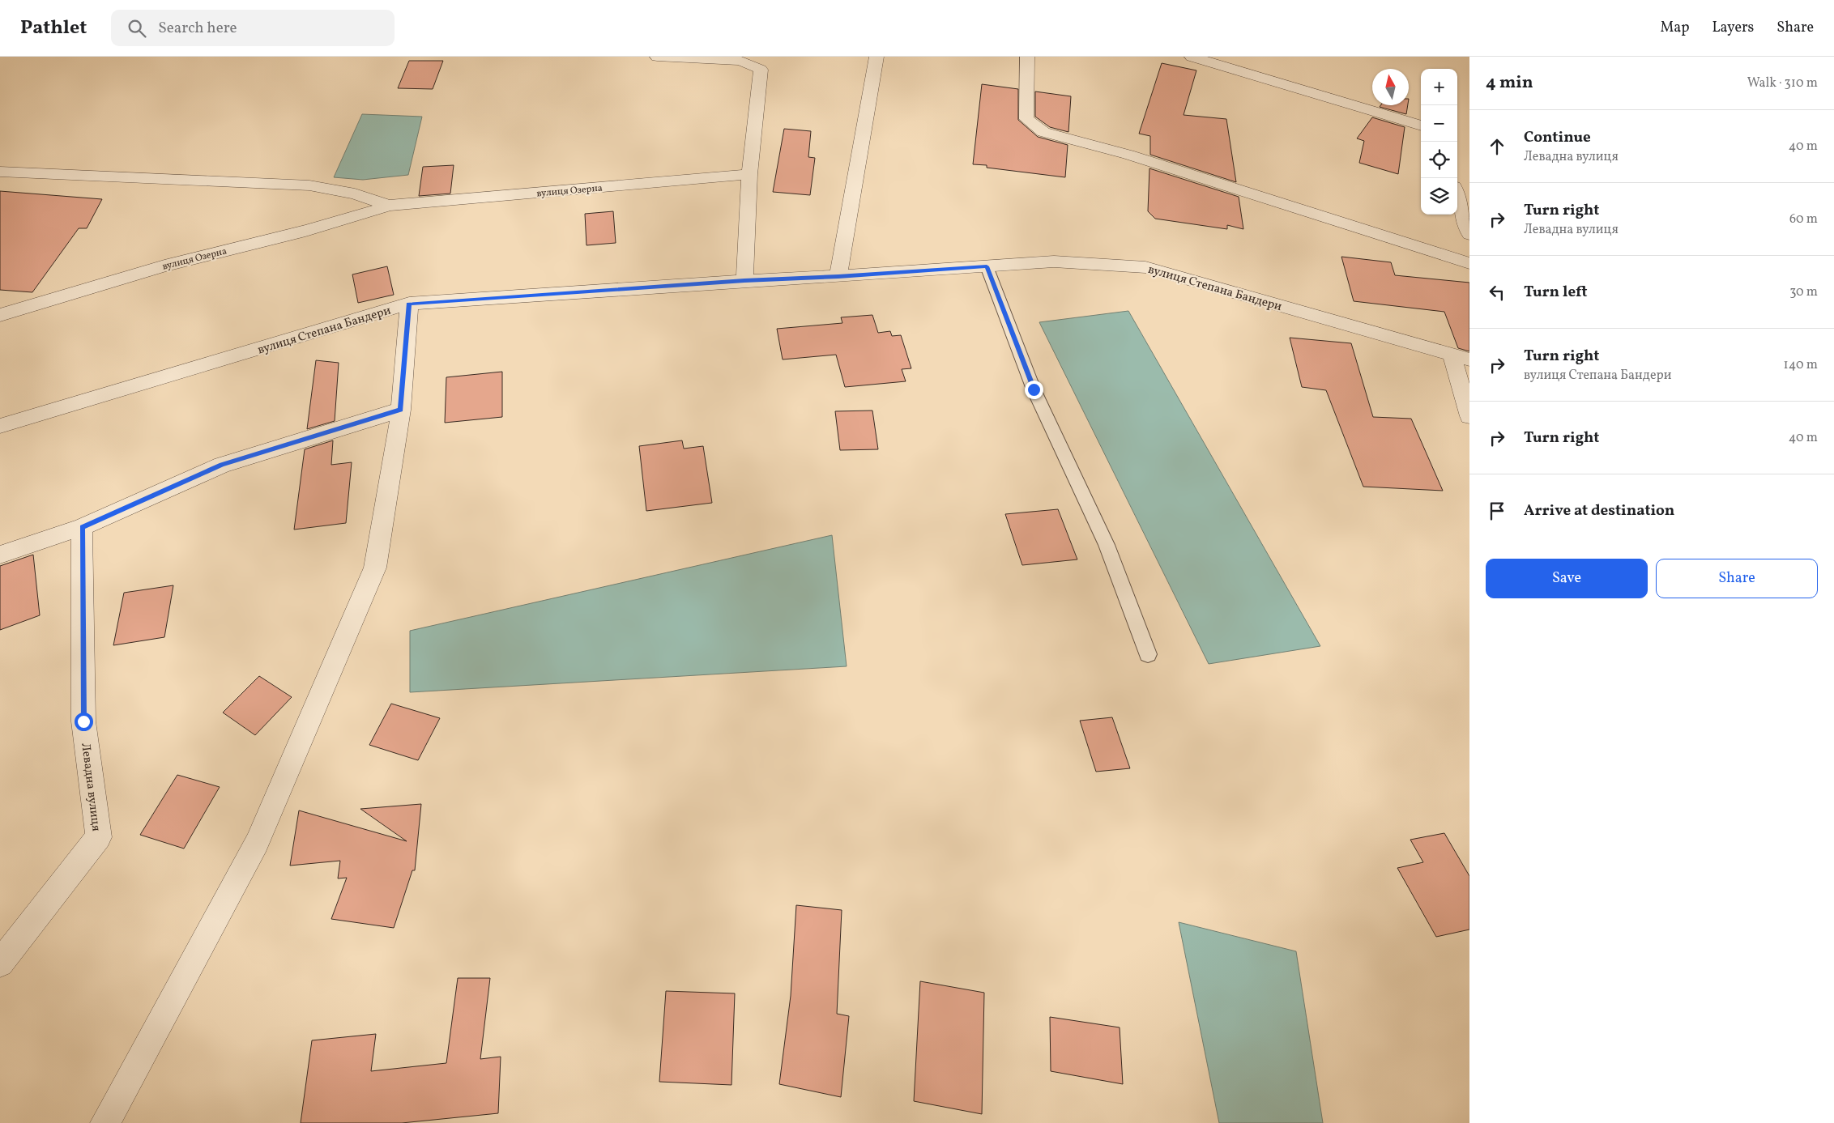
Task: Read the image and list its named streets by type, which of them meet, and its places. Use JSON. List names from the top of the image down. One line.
{"streets":{"street":["вулиця Озерна","вулиця Степана Бандери","Левадна вулиця"]},"north":"top","page":{"header":"Pathlet","search":"Search here","nav":["Map","Layers","Share"],"heading":["4 min","Walk · 310 m"],"map_buttons":["+","−"],"list":[["Continue","Левадна вулиця","40 m"],["Turn right","Левадна вулиця","60 m"],["Turn left","30 m"],["Turn right","вулиця Степана Бандери","140 m"],["Turn right","40 m"],"Arrive at destination"],"buttons":["Save","Share"]}}
